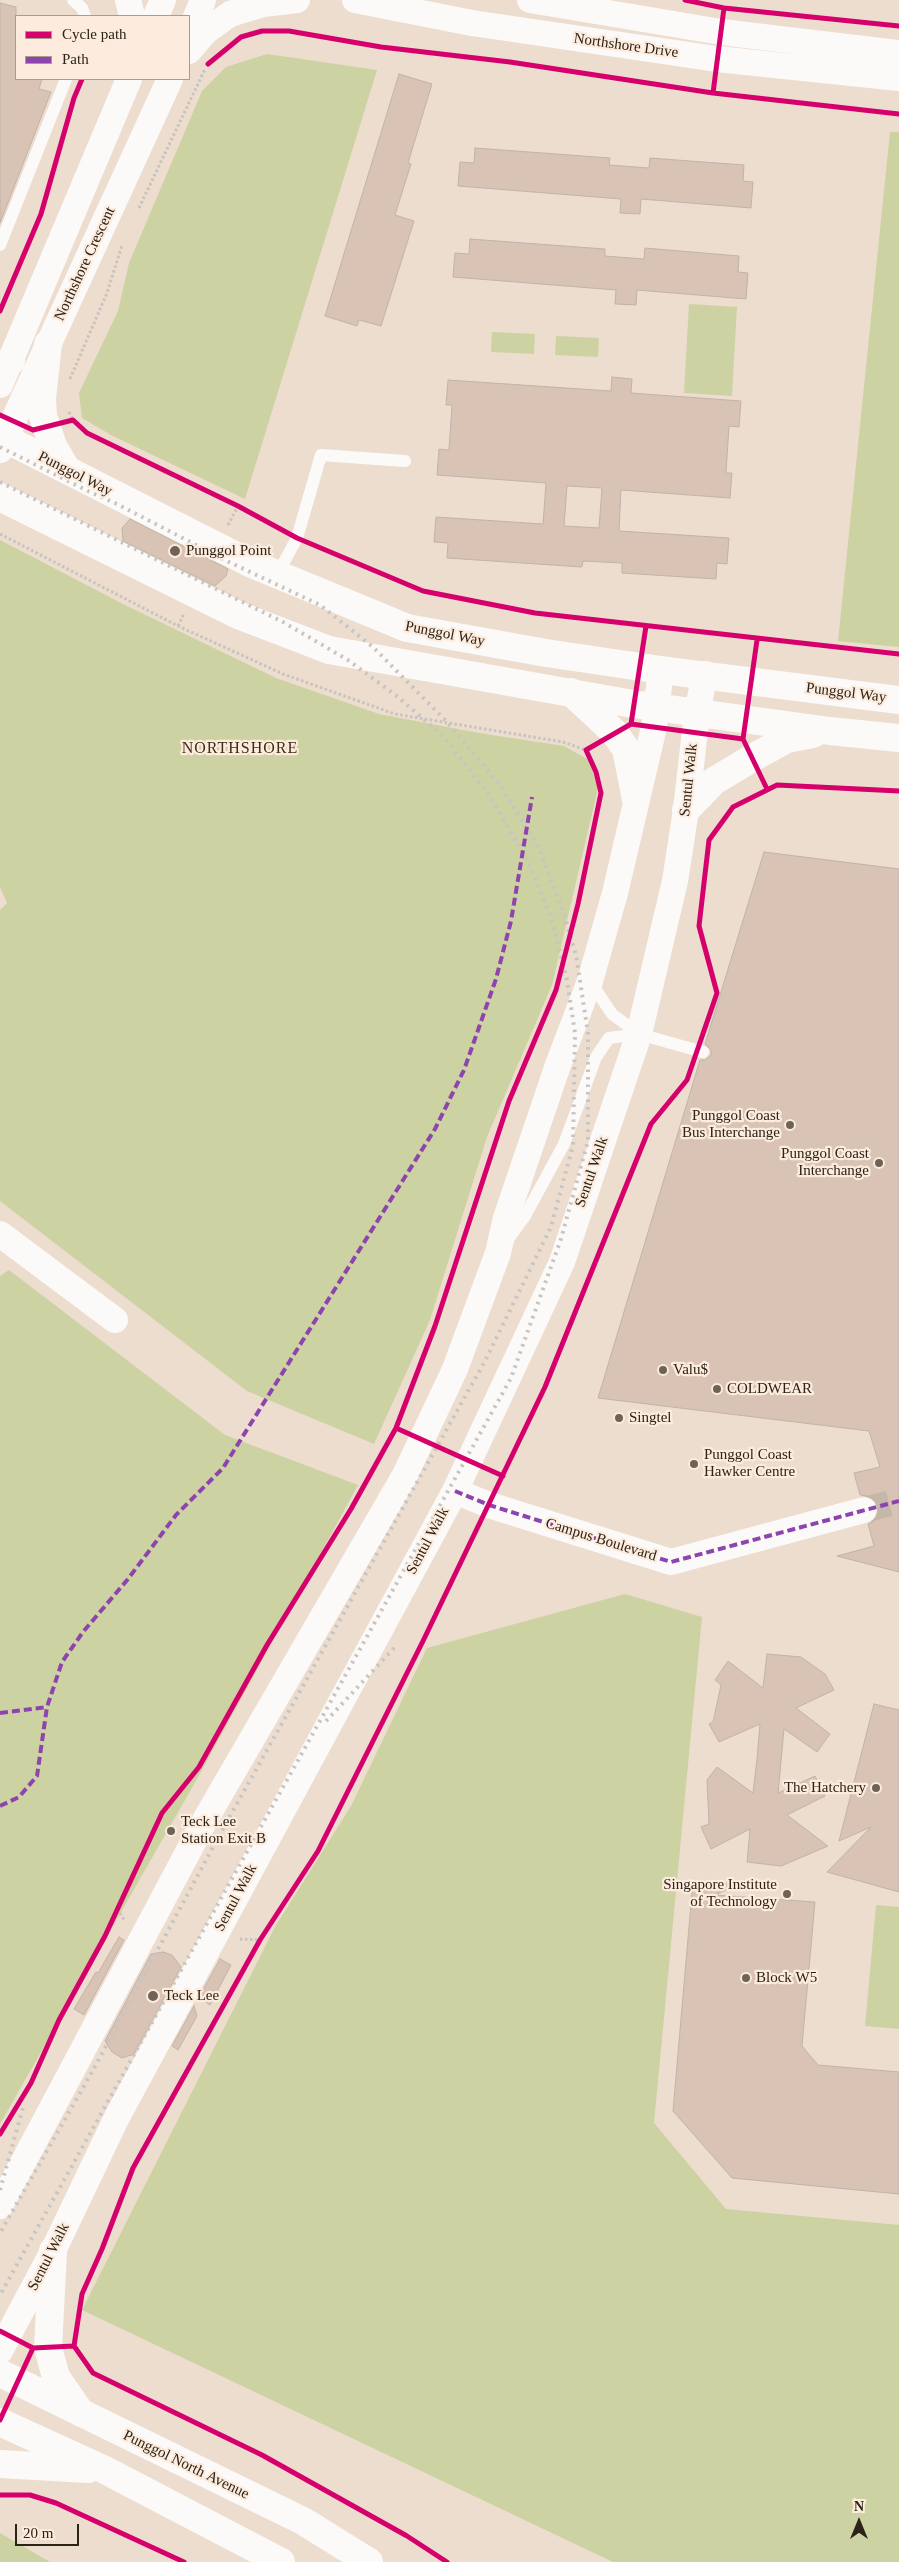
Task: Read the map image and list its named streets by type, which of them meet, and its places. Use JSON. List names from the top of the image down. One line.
{"streets":{"main road":["Punggol Way","Punggol North Avenue"],"street":["Northshore Drive","Northshore Crescent","Sentul Walk","Campus Boulevard"]},"crossings":[["Northshore Crescent","Punggol Way"],["Punggol Way","Sentul Walk"],["Sentul Walk","Campus Boulevard"]],"districts":["NORTHSHORE"],"places":["Punggol Point","Punggol Coast Bus Interchange","Punggol Coast Interchange","Valu$","COLDWEAR","Singtel","Punggol Coast Hawker Centre","The Hatchery","Teck Lee Station Exit B","Singapore Institute of Technology","Block W5","Teck Lee"],"legend":["Cycle path","Path"],"scale_bar":"20 m","north":"top"}
